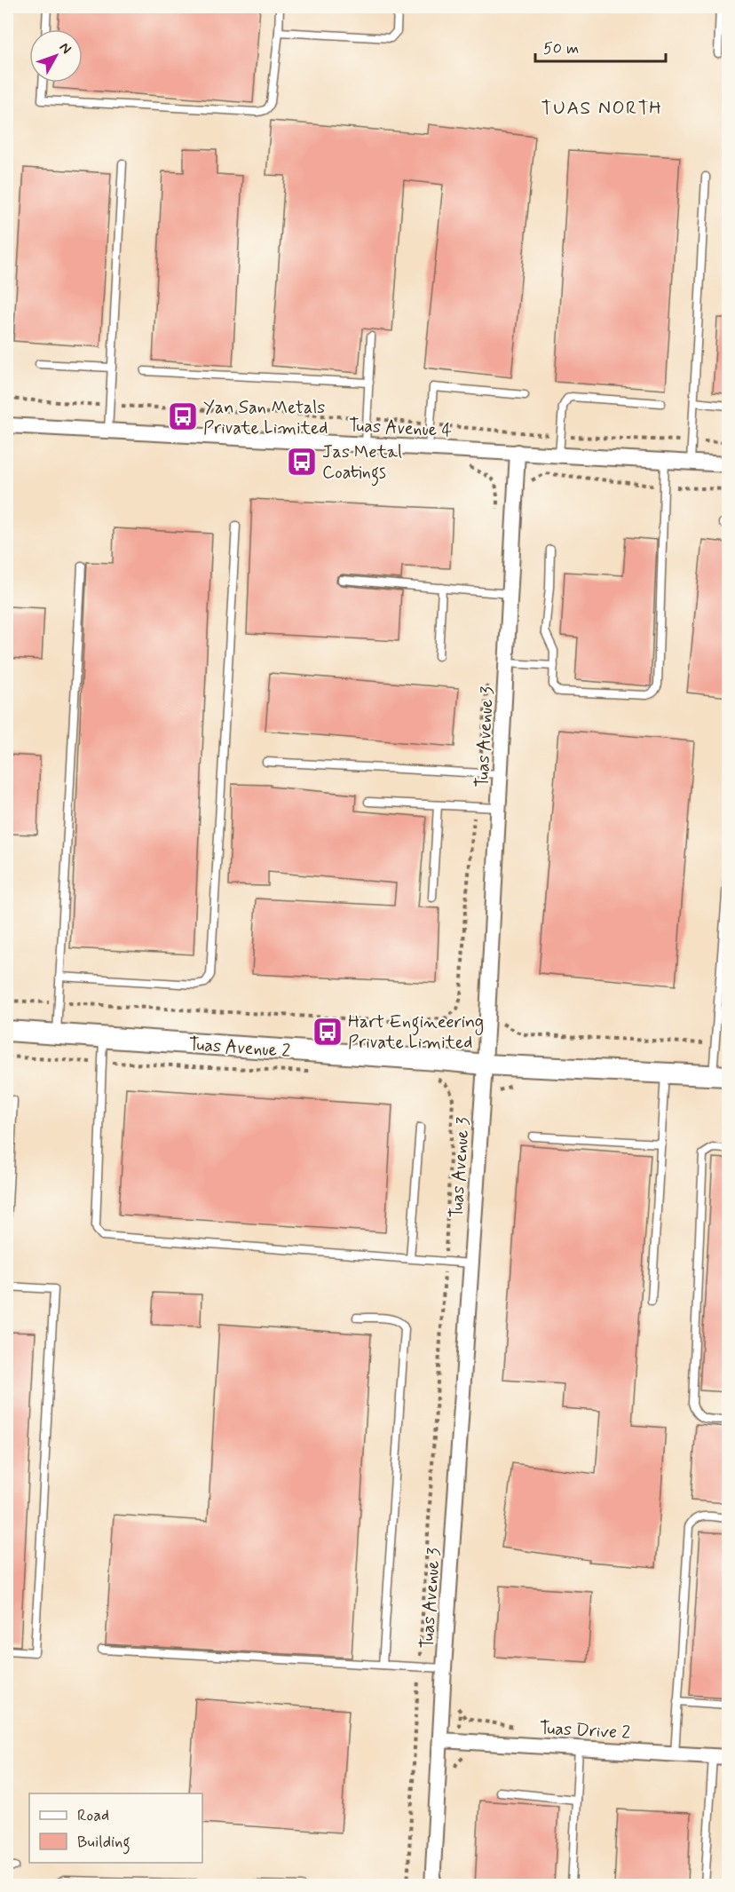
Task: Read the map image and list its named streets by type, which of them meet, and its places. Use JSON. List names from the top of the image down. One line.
{"streets":{"street":["Tuas Avenue 4","Tuas Avenue 3","Tuas Avenue 2","Tuas Drive 2"]},"crossings":[["Tuas Avenue 4","Tuas Avenue 3"],["Tuas Avenue 3","Tuas Avenue 2"],["Tuas Avenue 3","Tuas Drive 2"]],"districts":["TUAS NORTH"],"places":{"bus stop":["Yan San Metals Private Limited","Jas Metal Coatings","Hart Engineering Private Limited"]},"legend":["Road","Building"],"scale_bar":"50 m","north":"top right"}
